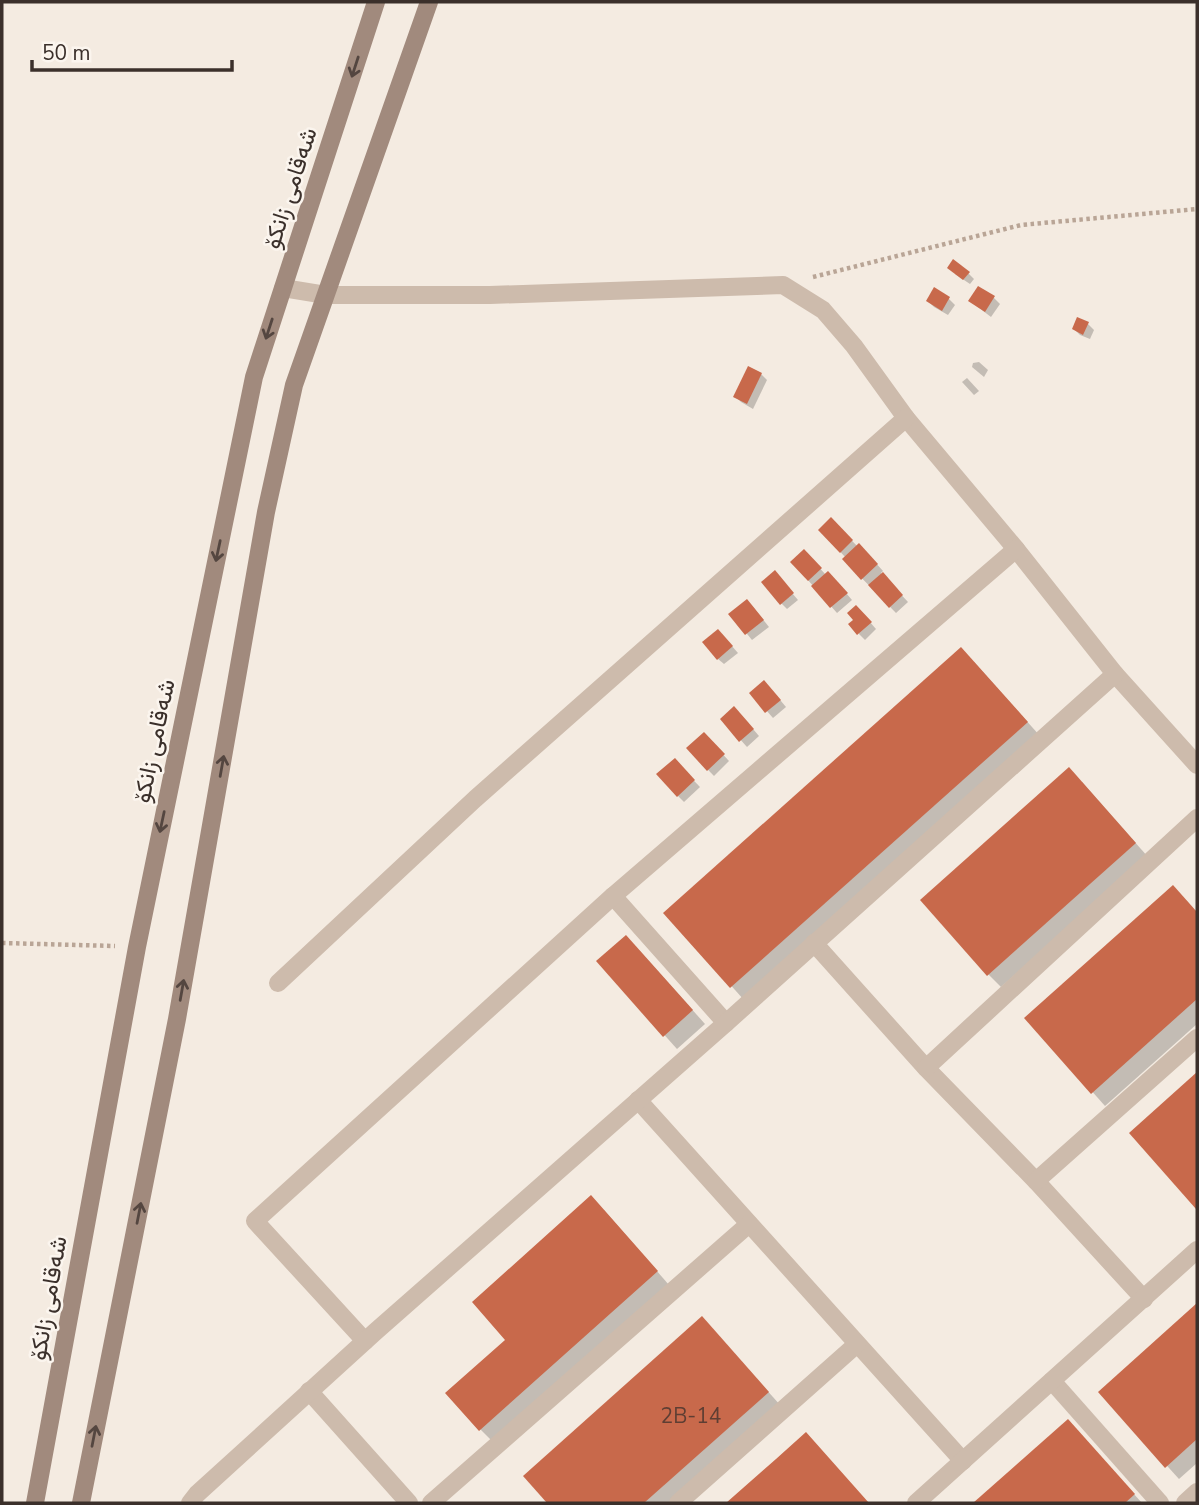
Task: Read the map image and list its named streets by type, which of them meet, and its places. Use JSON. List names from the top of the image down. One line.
{"streets":{"main road":["شەقامی زانکۆ"]},"house_numbers":["2B-14"],"scale_bar":"50 m"}
